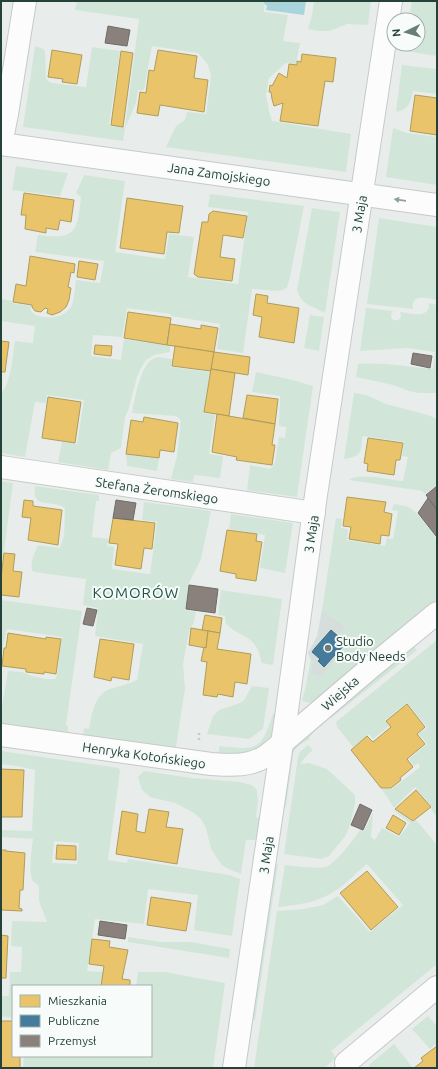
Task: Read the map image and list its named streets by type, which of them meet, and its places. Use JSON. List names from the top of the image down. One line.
{"streets":{"street":["Jana Zamojskiego","3 Maja","Stefana Żeromskiego","Wiejska","Henryka Kotońskiego"]},"crossings":[["Jana Zamojskiego","3 Maja"],["3 Maja","Stefana Żeromskiego"],["3 Maja","Wiejska"],["3 Maja","Henryka Kotońskiego"],["Wiejska","Henryka Kotońskiego"]],"districts":["KOMORÓW"],"places":["Studio Body Needs"],"legend":["Mieszkania","Publiczne","Przemysł"],"north":"left"}
